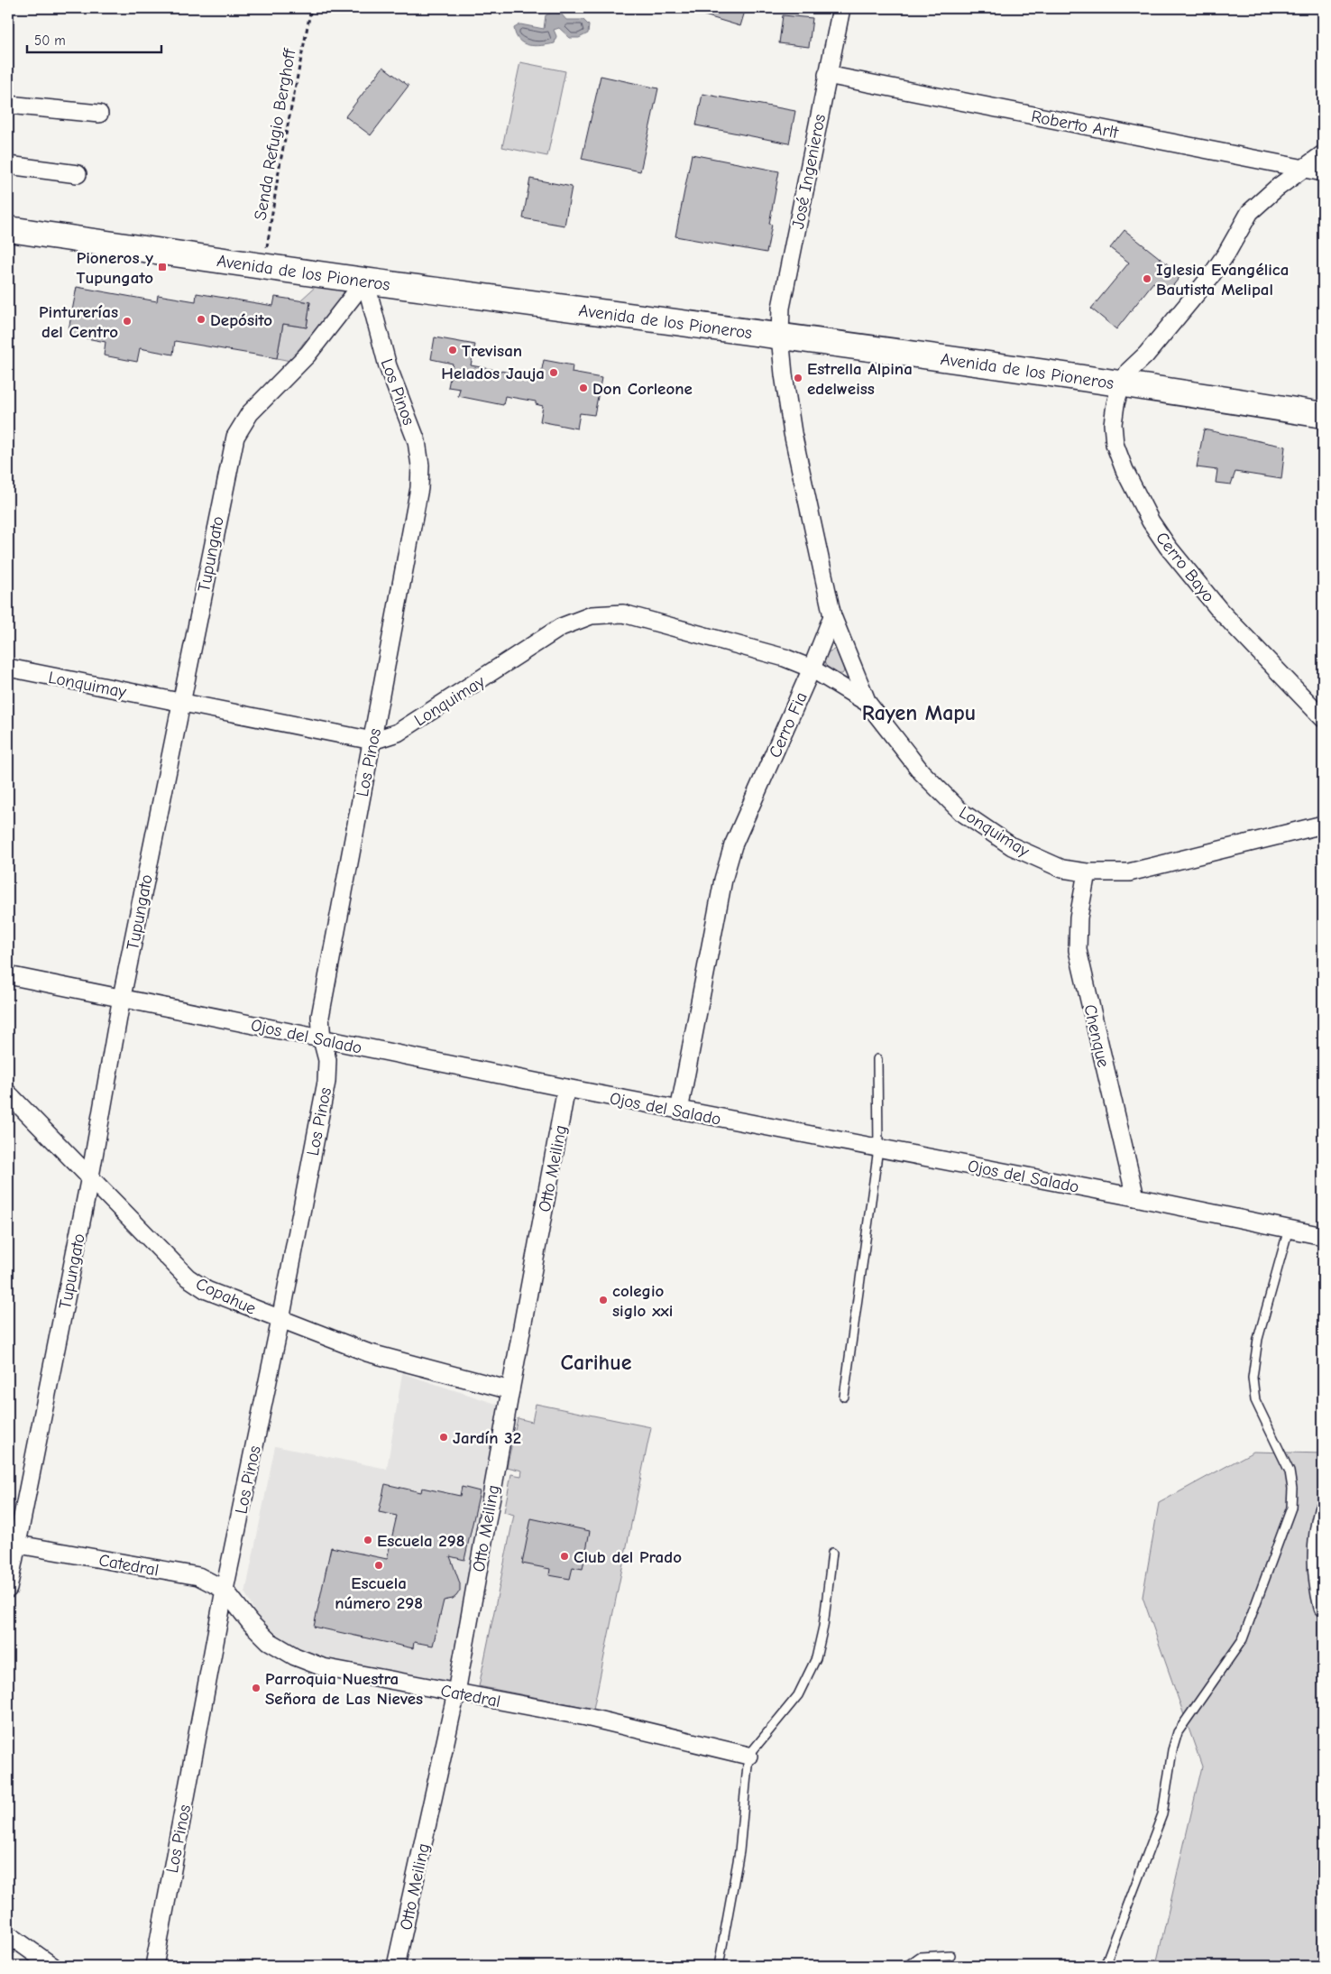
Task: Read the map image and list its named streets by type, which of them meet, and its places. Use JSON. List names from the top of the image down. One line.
{"streets":{"main road":["Avenida de los Pioneros"],"street":["Roberto Arlt","José Ingenieros","Los Pinos","Tupungato","Cerro Bayo","Lonquimay","Cerro Fia","Ojos del Salado","Chenque","Otto Meiling","Copahue","Catedral"],"path":["Senda Refugio Berghoff"]},"crossings":[["Roberto Arlt","José Ingenieros"],["Roberto Arlt","Cerro Bayo"],["Senda Refugio Berghoff","Avenida de los Pioneros"],["José Ingenieros","Avenida de los Pioneros"],["Avenida de los Pioneros","Los Pinos"],["Avenida de los Pioneros","Tupungato"],["Avenida de los Pioneros","Cerro Bayo"],["Los Pinos","Tupungato"],["Los Pinos","Lonquimay"],["Los Pinos","Ojos del Salado"],["Los Pinos","Copahue"],["Los Pinos","Catedral"],["Tupungato","Lonquimay"],["Tupungato","Ojos del Salado"],["Tupungato","Copahue"],["Tupungato","Catedral"],["Lonquimay","Cerro Fia"],["Lonquimay","Chenque"],["Cerro Fia","Ojos del Salado"],["Ojos del Salado","Chenque"],["Ojos del Salado","Otto Meiling"],["Otto Meiling","Copahue"],["Otto Meiling","Catedral"]],"districts":["Rayen Mapu","Carihue"],"places":{"transit":["Pioneros y Tupungato"],"other":["Iglesia Evangélica Bautista Melipal","Depósito","Pinturerías del Centro","Trevisan","Helados Jauja","Estrella Alpina edelweiss","Don Corleone","colegio siglo xxi","Jardín 32","Escuela 298","Club del Prado","Escuela número 298","Parroquia Nuestra Señora de Las Nieves"]},"scale_bar":"50 m"}
